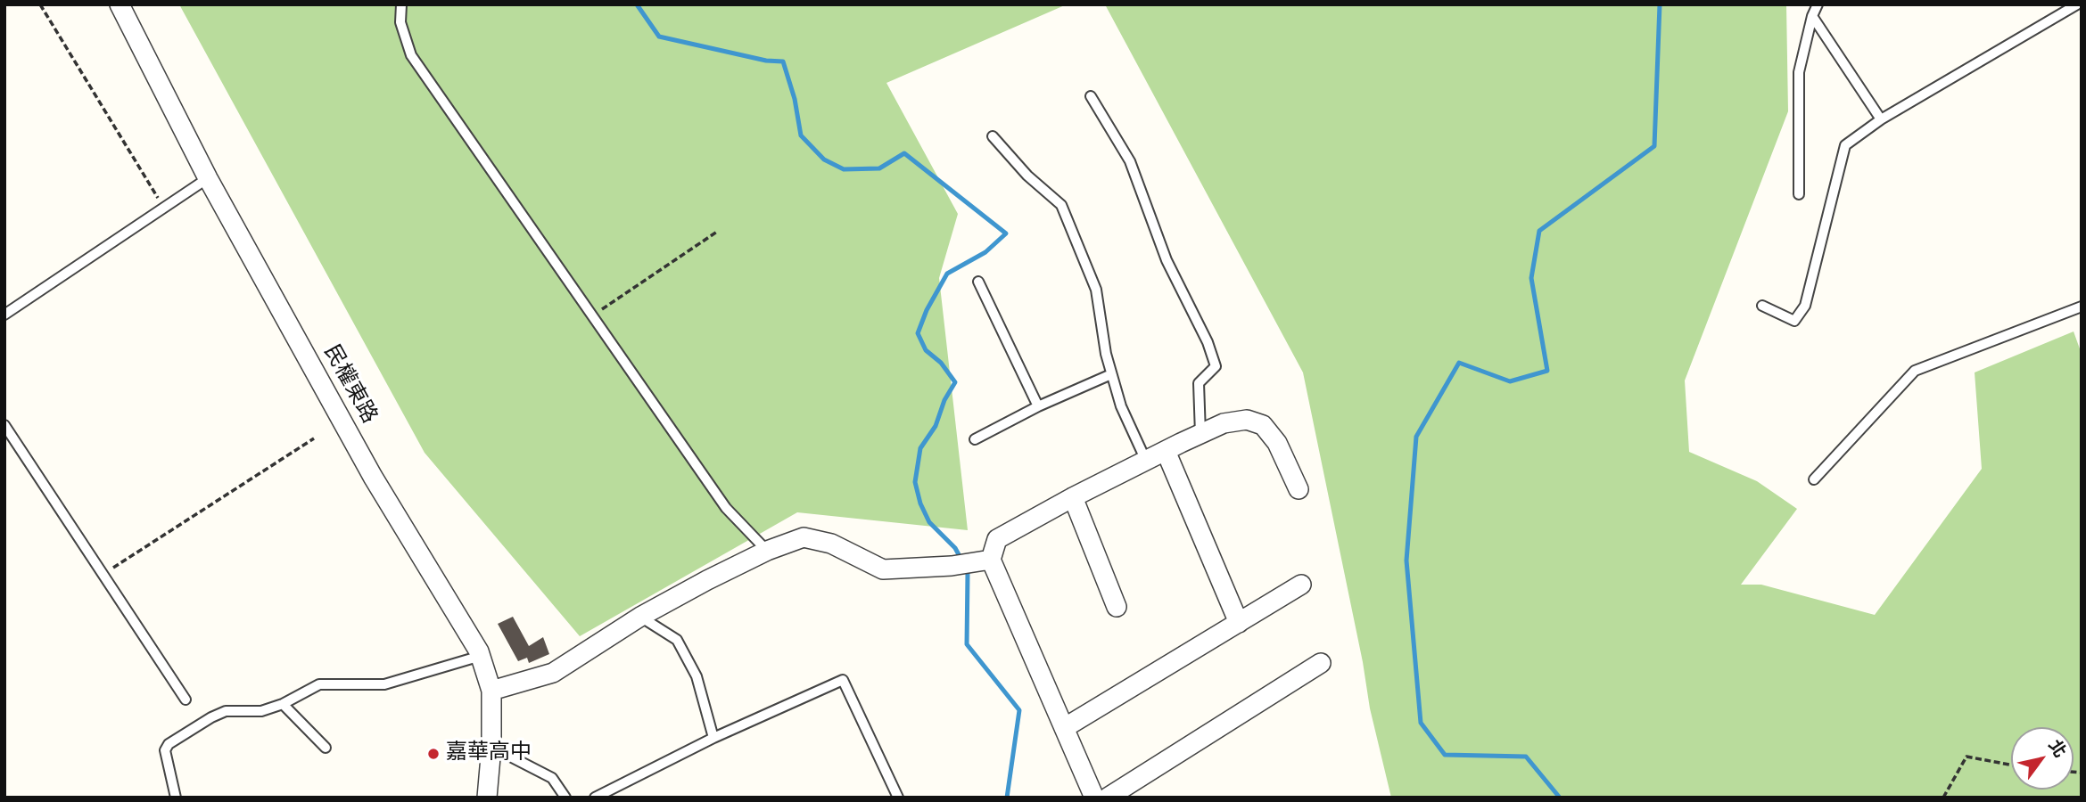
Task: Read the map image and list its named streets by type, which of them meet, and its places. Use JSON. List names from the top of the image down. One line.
{"streets":{"street":["民權東路"]},"places":["嘉華高中"],"north":"top right"}
